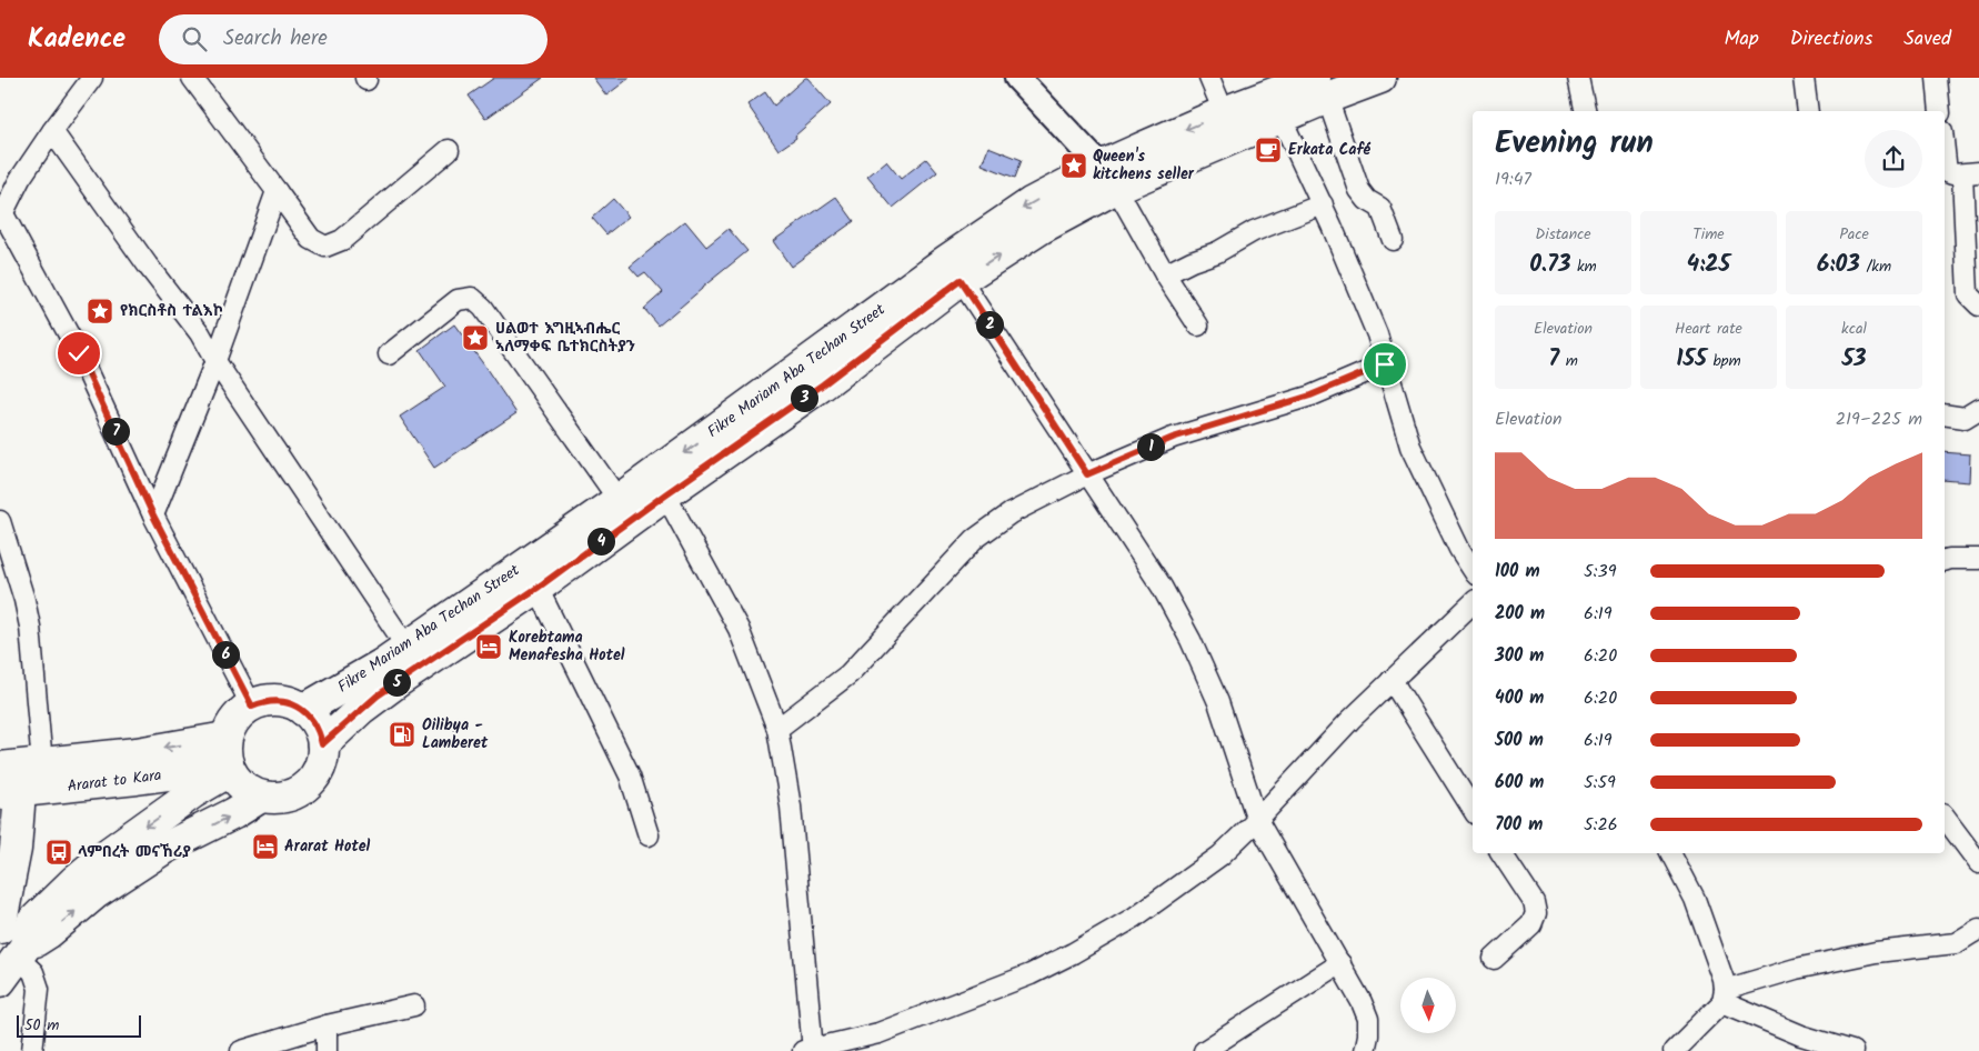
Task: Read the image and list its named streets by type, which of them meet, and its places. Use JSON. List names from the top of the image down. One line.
{"streets":{"main road":["Fikre Mariam Aba Techan Street","Ararat to Kara"]},"crossings":[["Fikre Mariam Aba Techan Street","Ararat to Kara"]],"places":{"cafe":["Erkata Café"],"place":["Queen's kitchens seller","የክርስቶስ ተልእኮ","ሀልወተ እግዚኣብሔር ኣለማቀፍ ቤተክርስትያን"],"hotel":["Korebtama Menafesha Hotel","Ararat Hotel"],"fuel station":["Oilibya - Lamberet"],"bus stop":["ላምበረት መናኸሪያ"]},"scale_bar":"50 m","north":"bottom","page":{"header":"Kadence","search":"Search here","nav":["Map","Directions","Saved"],"heading":["Evening run","19:47"],"stats":[["Distance","0.73 km"],["Time","4:25"],["Pace","6:03 /km"],["Elevation","7 m"],["Heart rate","155 bpm"],["kcal","53"]],"pins":["2","3","7","1","4","6","5"],"chart":["Elevation","219–225 m"],"list":[{"name":"100 m","note":"5:39"},{"name":"200 m","note":"6:19"},{"name":"300 m","note":"6:20"},{"name":"400 m","note":"6:20"},{"name":"500 m","note":"6:19"},{"name":"600 m","note":"5:59"},{"name":"700 m","note":"5:26"}],"scale":"50 m"}}
